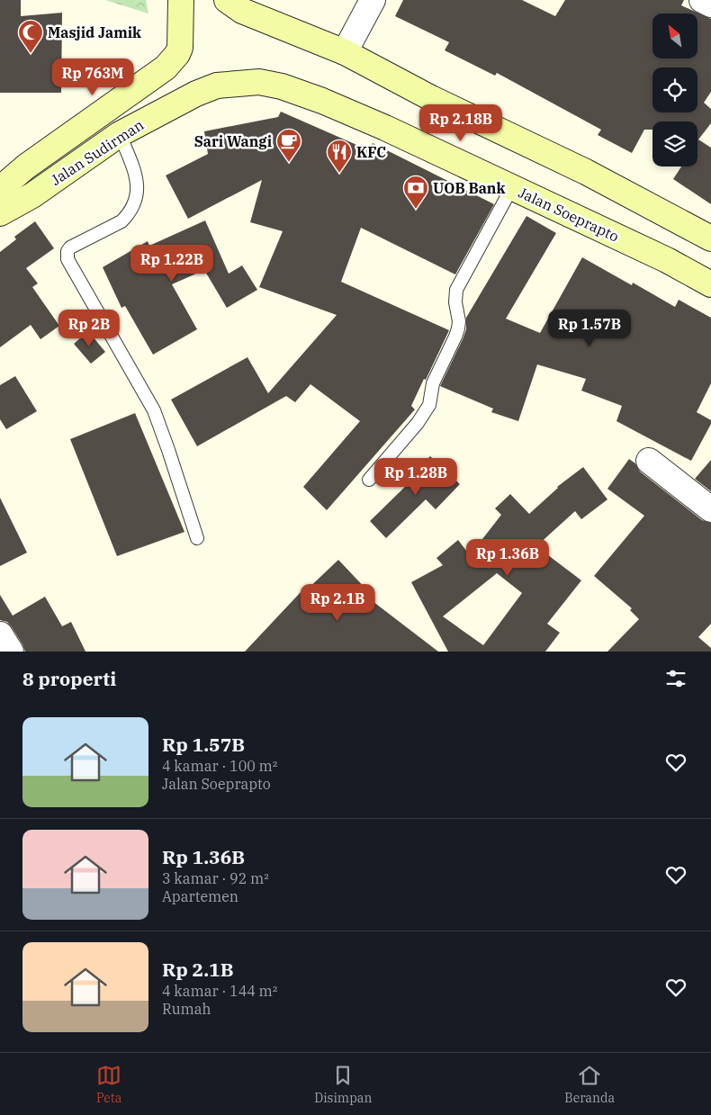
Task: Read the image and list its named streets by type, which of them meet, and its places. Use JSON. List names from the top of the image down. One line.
{"streets":{"main road":["Jalan Sudirman","Jalan Soeprapto"]},"crossings":[["Jalan Sudirman","Jalan Soeprapto"]],"places":{"mosque":["Masjid Jamik"],"cafe":["Sari Wangi"],"restaurant":["KFC"],"bank":["UOB Bank"]},"north":"top left","page":{"price":["Rp 763M","Rp 2.18B","Rp 1.22B","Rp 2B","Rp 1.57B","Rp 1.28B","Rp 1.36B","Rp 2.1B"],"heading":"8 properti","list":[{"name":"Rp 1.57B","note":"4 kamar · 100 m² · Jalan Soeprapto"},{"name":"Rp 1.36B","note":"3 kamar · 92 m² · Apartemen"},{"name":"Rp 2.1B","note":"4 kamar · 144 m² · Rumah"}],"tabs":["Peta","Disimpan","Beranda"]}}
